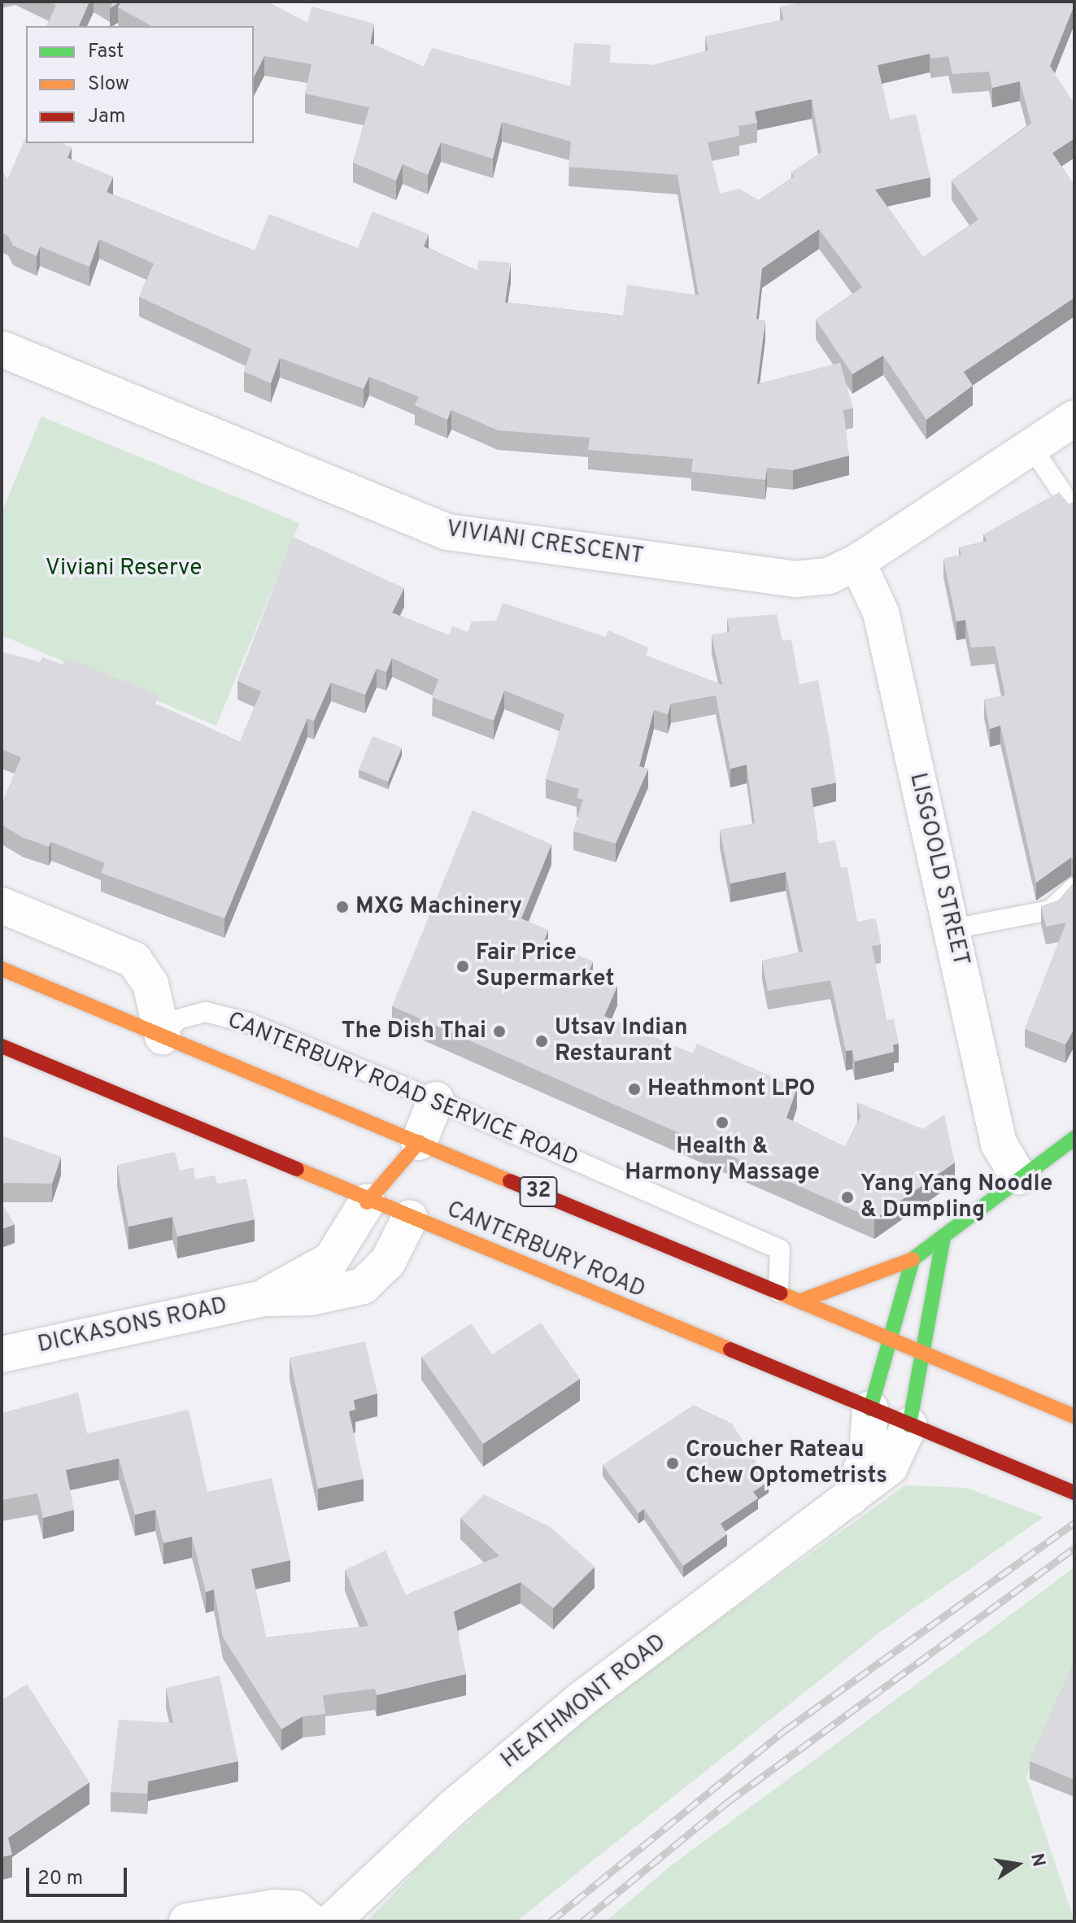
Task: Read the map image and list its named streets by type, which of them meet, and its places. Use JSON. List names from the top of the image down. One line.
{"streets":{"main road":["32","CANTERBURY ROAD"],"street":["VIVIANI CRESCENT","LISGOOLD STREET","DICKASONS ROAD","HEATHMONT ROAD"],"lane":["CANTERBURY ROAD SERVICE ROAD"]},"crossings":[["VIVIANI CRESCENT","LISGOOLD STREET"],["CANTERBURY ROAD SERVICE ROAD","32"],["CANTERBURY ROAD","DICKASONS ROAD"],["CANTERBURY ROAD","HEATHMONT ROAD"]],"parks":["Viviani Reserve"],"places":["MXG Machinery","Fair Price Supermarket","The Dish Thai","Utsav Indian Restaurant","Heathmont LPO","Health & Harmony Massage","Yang Yang Noodle & Dumpling","Croucher Rateau Chew Optometrists"],"legend":["Fast","Slow","Jam"],"scale_bar":"20 m","north":"right"}
